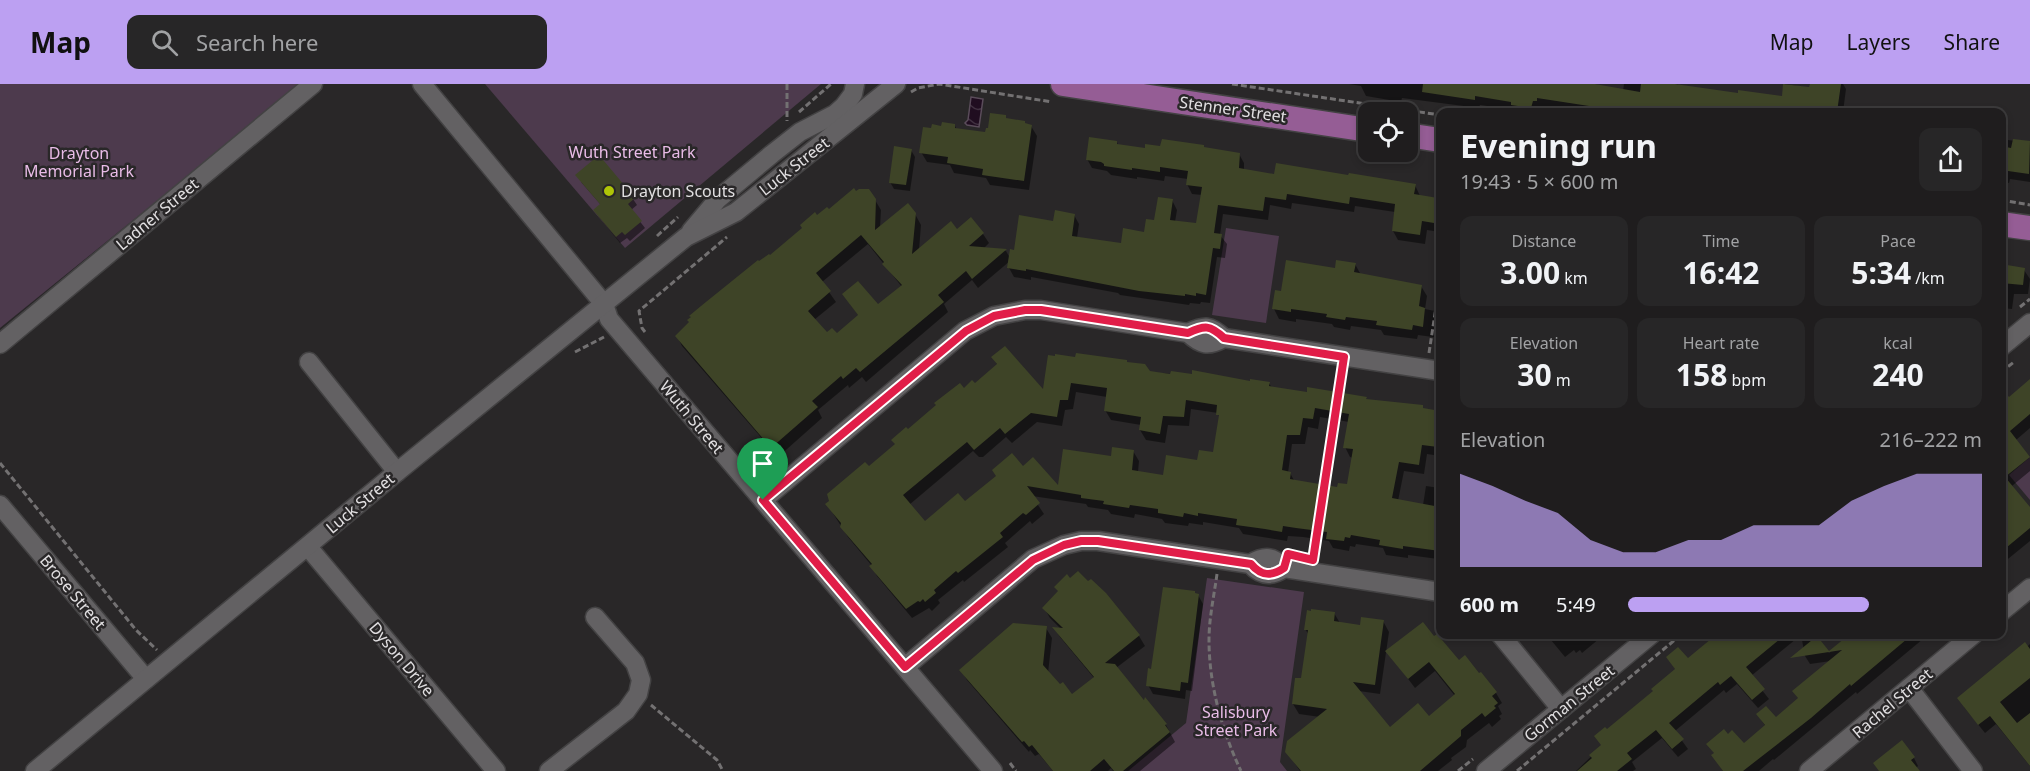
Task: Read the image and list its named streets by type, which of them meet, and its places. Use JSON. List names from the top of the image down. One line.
{"streets":{"main road":["Stenner Street"],"street":["Luck Street","Ladner Street","Wuth Street","Brose Street","Dyson Drive","Gorman Street","Rachel Street"]},"crossings":[["Luck Street","Wuth Street"],["Luck Street","Brose Street"],["Luck Street","Dyson Drive"]],"parks":["Wuth Street Park","Drayton Memorial Park","Salisbury Street Park"],"places":["Drayton Scouts"],"page":{"header":"Map","search":"Search here","nav":["Map","Layers","Share"],"heading":["Evening run","19:43 · 5 × 600 m"],"stats":[["Distance","3.00 km"],["Time","16:42"],["Pace","5:34 /km"],["Elevation","30 m"],["Heart rate","158 bpm"],["kcal","240"]],"chart":["Elevation","216–222 m"],"list":[{"name":"600 m","note":"5:49"}]}}
